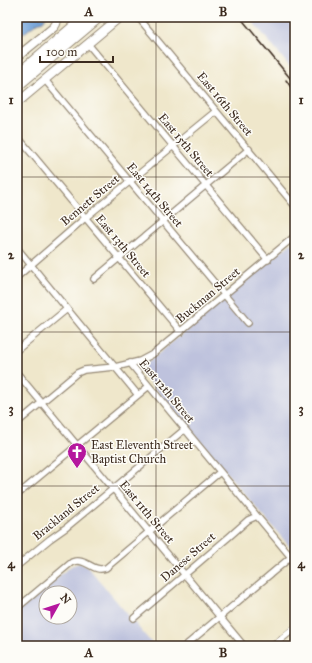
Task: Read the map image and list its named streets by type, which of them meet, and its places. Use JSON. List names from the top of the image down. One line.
{"streets":{"street":["East 16th Street","East 15th Street","East 14th Street","Bennett Street","East 13th Street","Buckman Street","East 12th Street","Brackland Street","East 11th Street","Danese Street"]},"crossings":[["East 16th Street","Bennett Street"],["East 15th Street","Bennett Street"],["East 15th Street","Buckman Street"],["East 14th Street","Bennett Street"],["East 14th Street","Buckman Street"],["Bennett Street","East 13th Street"],["East 13th Street","Buckman Street"],["Buckman Street","East 12th Street"],["East 12th Street","Brackland Street"],["East 12th Street","East 11th Street"],["East 12th Street","Danese Street"],["Brackland Street","East 11th Street"],["East 11th Street","Danese Street"]],"places":{"church":["East Eleventh Street Baptist Church"]},"scale_bar":"100 m","north":"top right","grid":{"columns":["A","B"],"rows":["1","2","3","4"]}}
